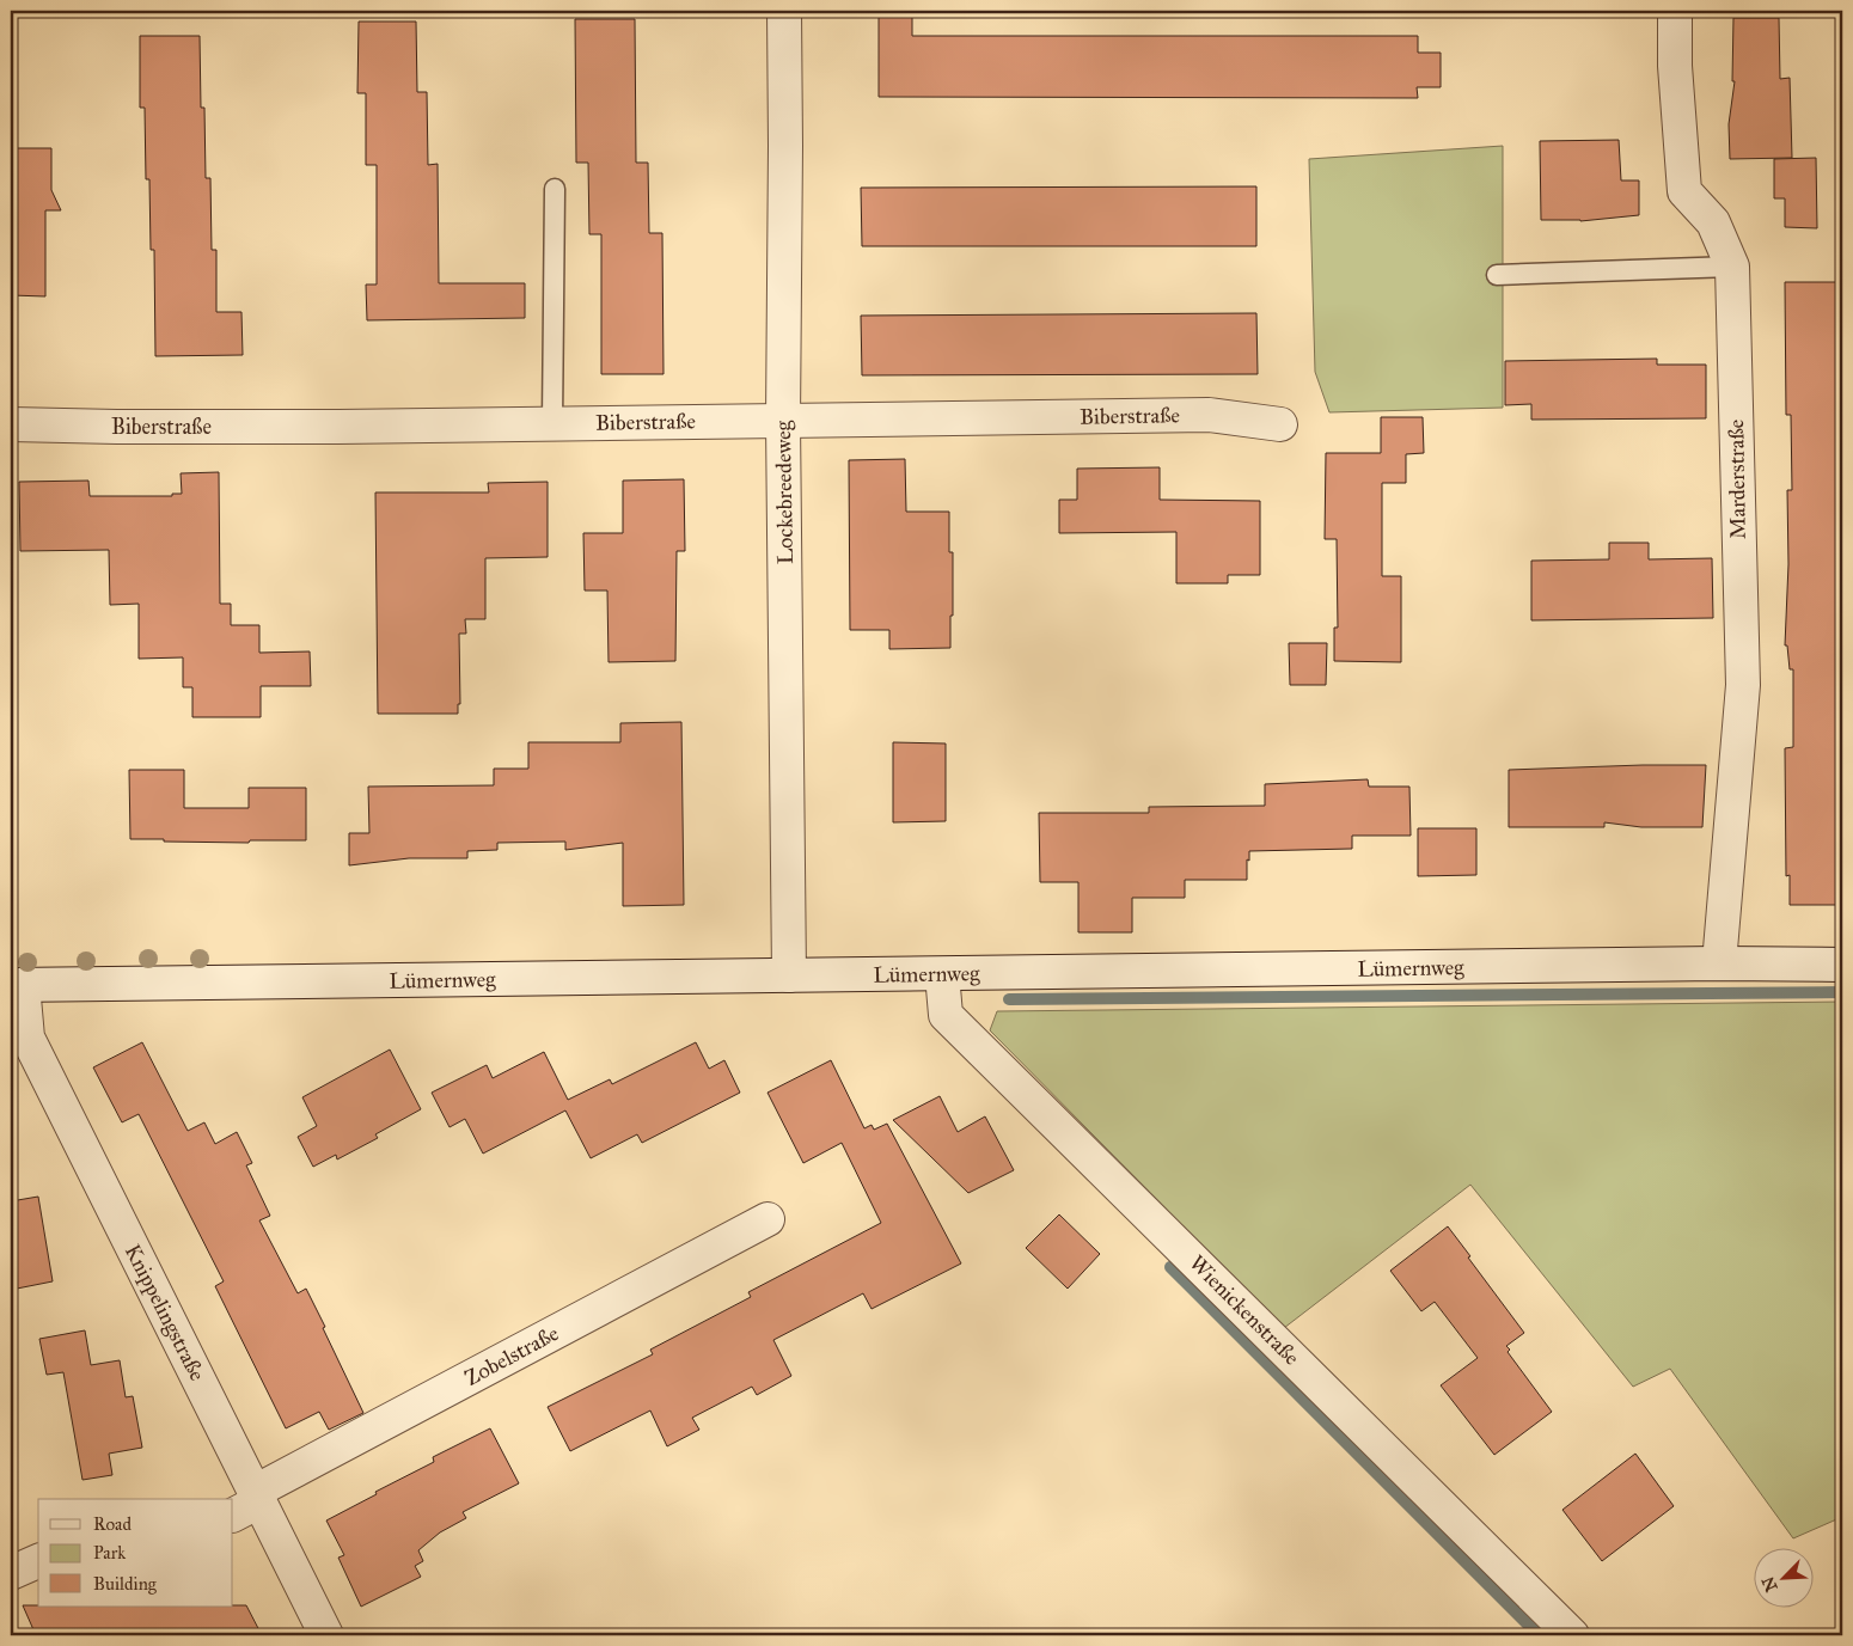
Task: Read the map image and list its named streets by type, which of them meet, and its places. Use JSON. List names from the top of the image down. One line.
{"streets":{"street":["Biberstraße","Marderstraße","Lockebreedeweg","Lümernweg","Wienickenstraße","Knippelingstraße","Zobelstraße"]},"crossings":[["Biberstraße","Lockebreedeweg"],["Marderstraße","Lümernweg"],["Lockebreedeweg","Lümernweg"],["Lümernweg","Wienickenstraße"],["Lümernweg","Knippelingstraße"],["Knippelingstraße","Zobelstraße"]],"legend":["Road","Park","Building"],"north":"bottom left"}
